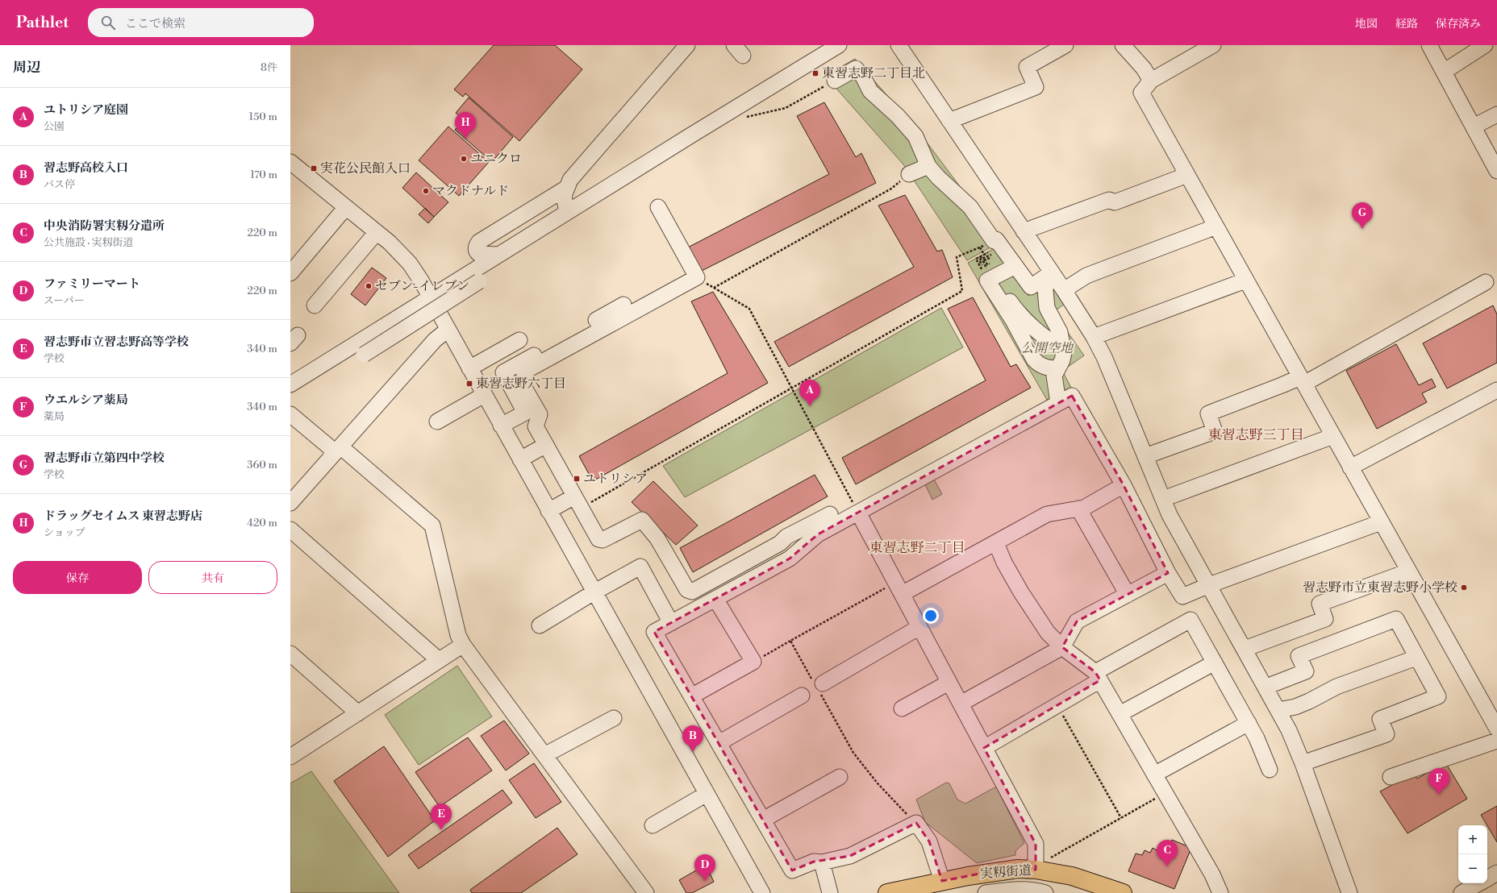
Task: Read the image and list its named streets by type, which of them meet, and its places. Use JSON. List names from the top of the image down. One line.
{"streets":{"main road":["実籾街道"]},"districts":["東習志野三丁目","東習志野二丁目"],"parks":["公開空地"],"places":{"transit":["東習志野二丁目北","実花公民館入口","東習志野六丁目","ユトリシア"],"other":["ユニクロ","マクドナルド","セブン-イレブン","習志野市立東習志野小学校"]},"page":{"header":"Pathlet","search":"ここで検索","nav":["地図","経路","保存済み"],"heading":["周辺","8件"],"list":[{"mark":"A","name":"ユトリシア庭園","note":"公園","value":"150 m"},{"mark":"B","name":"習志野高校入口","note":"バス停","value":"170 m"},{"mark":"C","name":"中央消防署実籾分遣所","note":"公共施設 · 実籾街道","value":"220 m"},{"mark":"D","name":"ファミリーマート","note":"スーパー","value":"220 m"},{"mark":"E","name":"習志野市立習志野高等学校","note":"学校","value":"340 m"},{"mark":"F","name":"ウエルシア薬局","note":"薬局","value":"340 m"},{"mark":"G","name":"習志野市立第四中学校","note":"学校","value":"360 m"},{"mark":"H","name":"ドラッグセイムス 東習志野店","note":"ショップ","value":"420 m"}],"pins":["H","G","A","B","F","E","C","D"],"buttons":["保存","共有"],"map_buttons":["+","−"]}}
